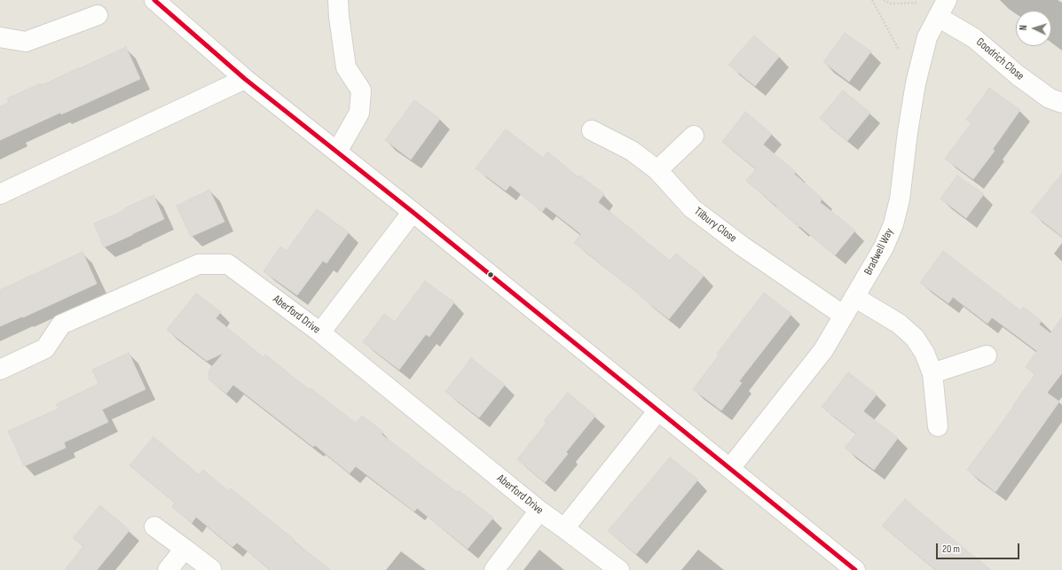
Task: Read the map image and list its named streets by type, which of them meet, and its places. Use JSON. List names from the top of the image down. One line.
{"streets":{"street":["Goodrich Close","Tilbury Close","Bradwell Way","Aberford Drive"]},"crossings":[["Goodrich Close","Bradwell Way"],["Tilbury Close","Bradwell Way"]],"scale_bar":"20 m","north":"left"}
